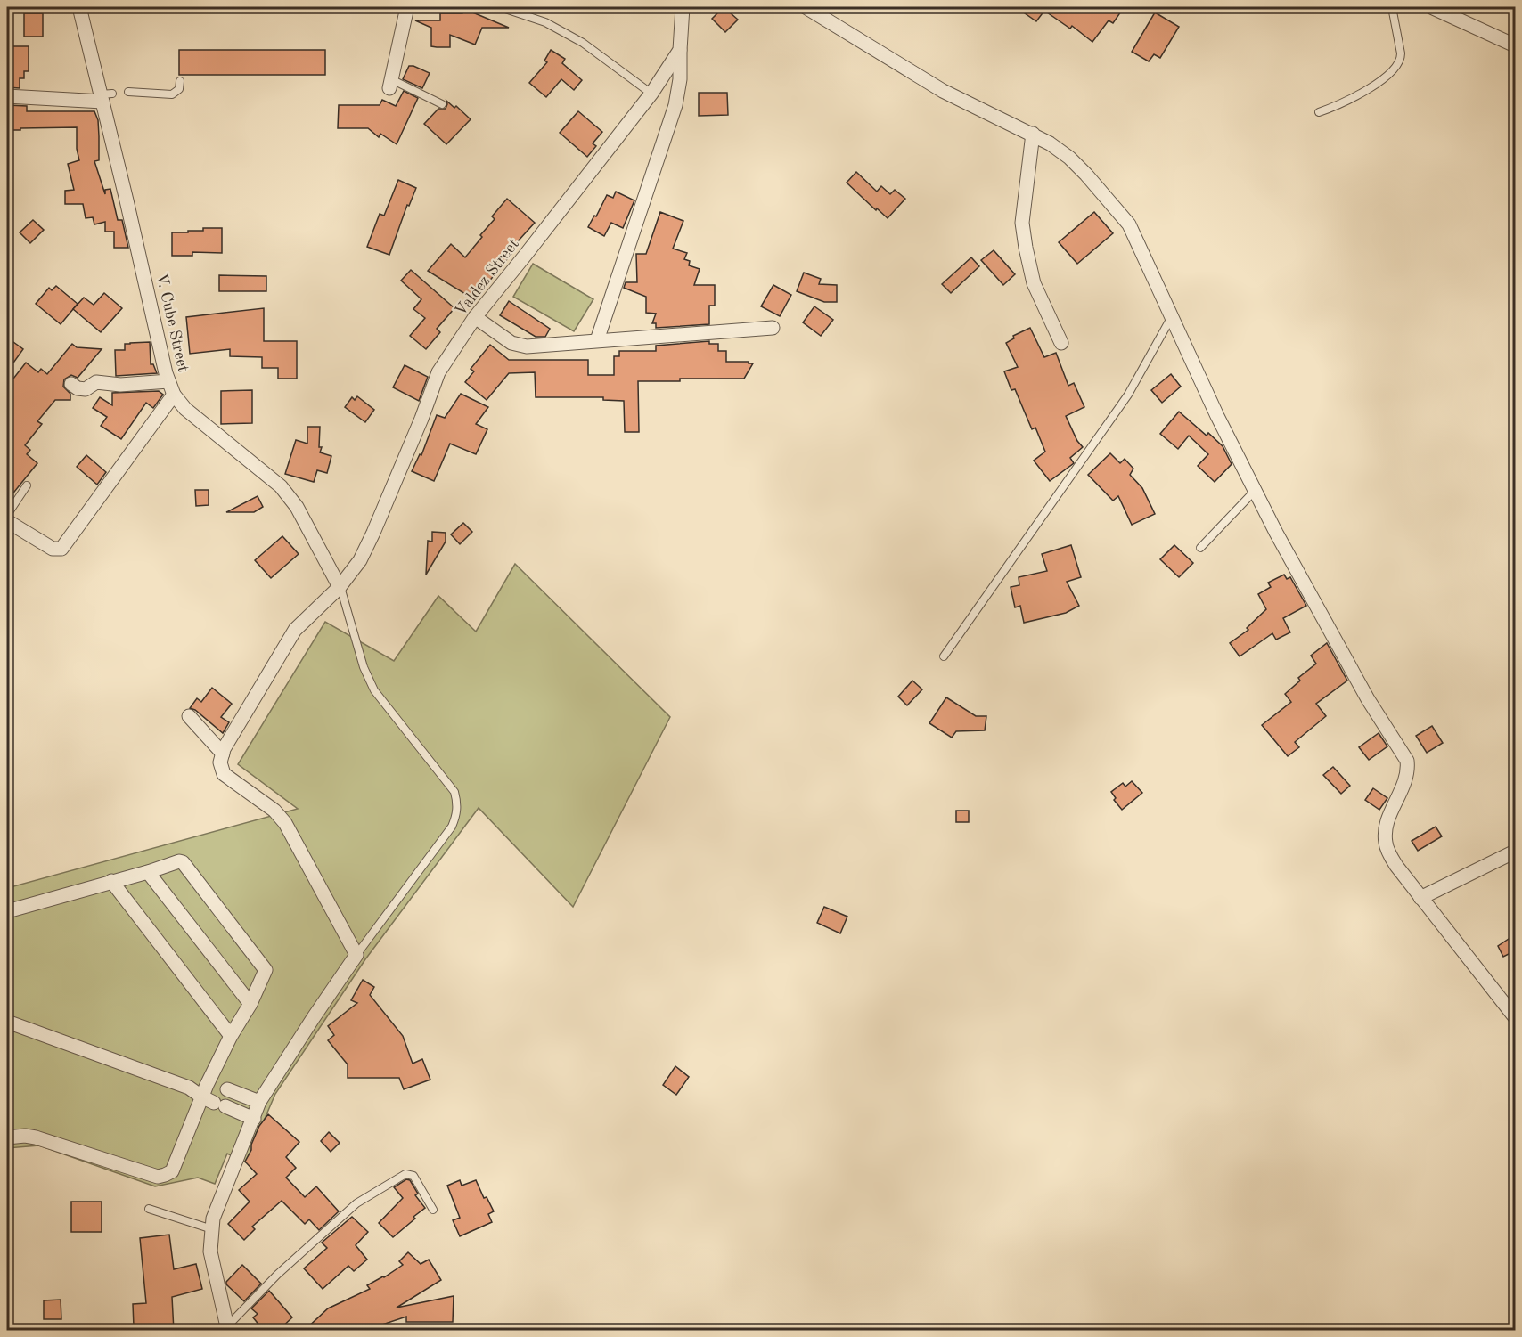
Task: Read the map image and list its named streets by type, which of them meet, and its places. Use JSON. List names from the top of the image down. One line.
{"streets":{"street":["Valdez Street","V. Cube Street"]},"crossings":[["Valdez Street","V. Cube Street"]]}
